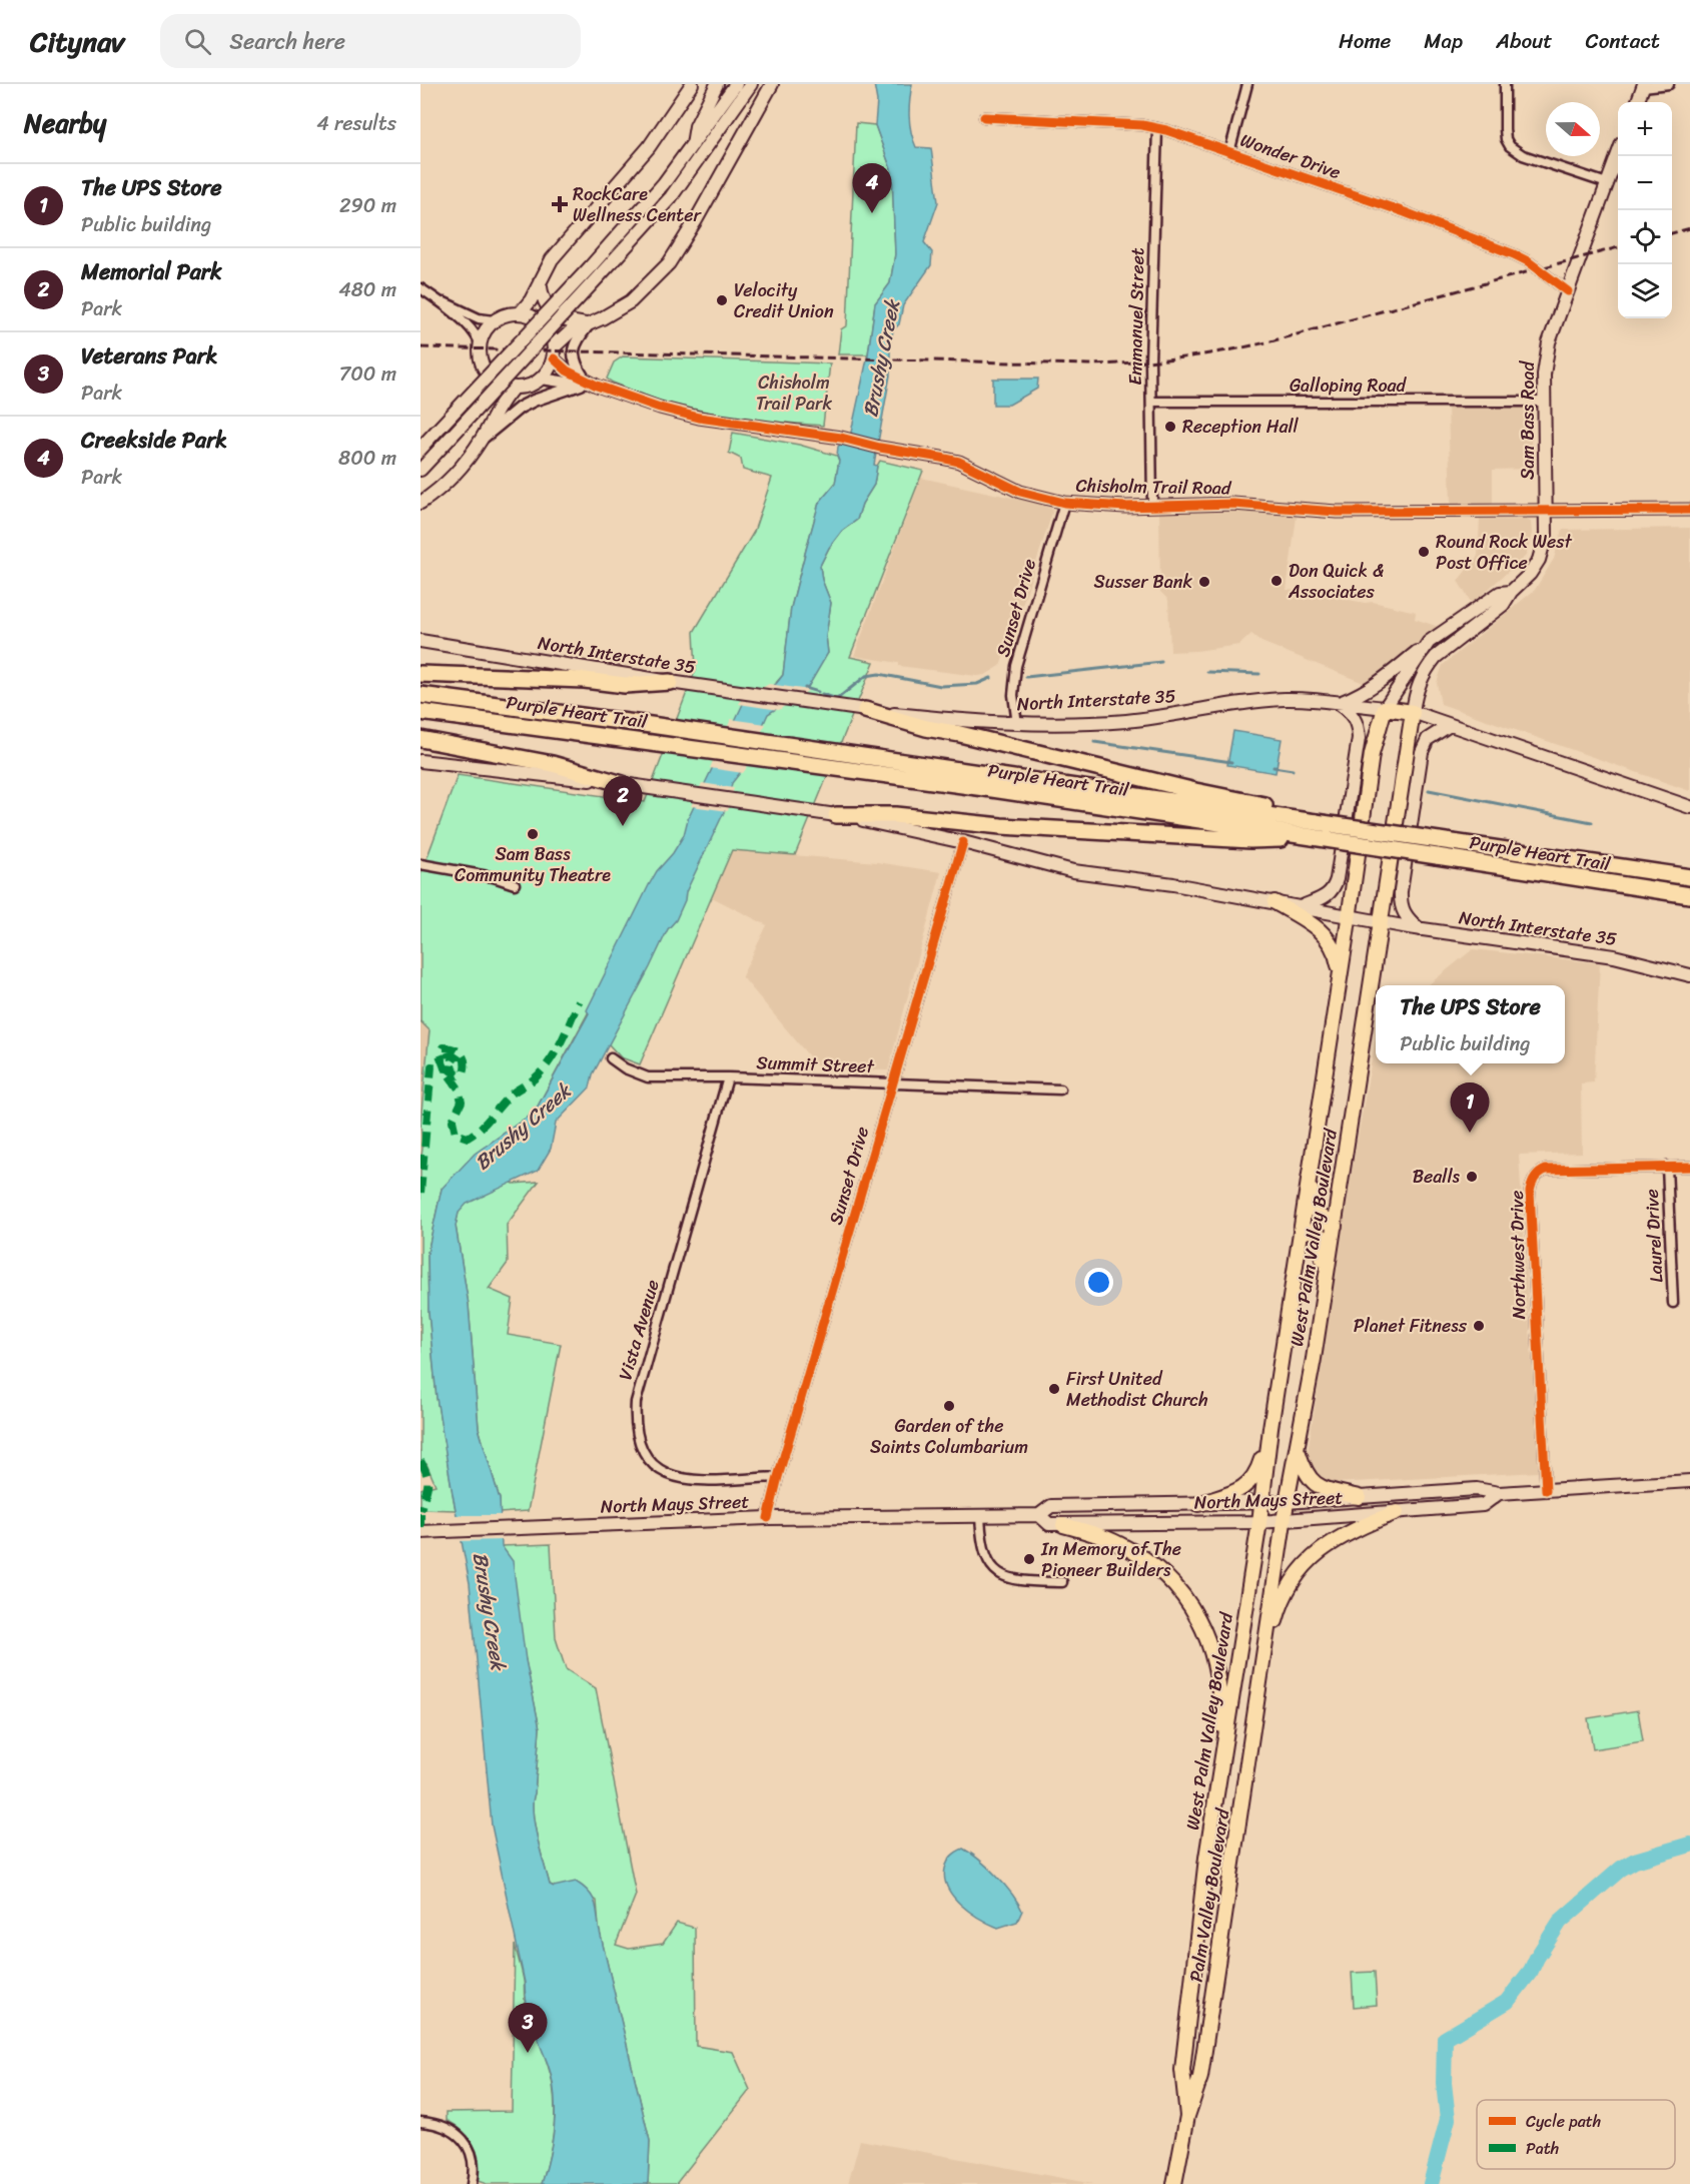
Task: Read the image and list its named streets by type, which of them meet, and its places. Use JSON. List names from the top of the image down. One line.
{"streets":{"highway":["North Interstate 35","Purple Heart Trail","West Palm Valley Boulevard","Palm Valley Boulevard"],"main road":["Sam Bass Road","North Mays Street"],"street":["Wonder Drive","Emmanuel Street","Galloping Road","Chisholm Trail Road","Sunset Drive","Summit Street","Laurel Drive","Northwest Drive","Vista Avenue"]},"crossings":[["Wonder Drive","Emmanuel Street"],["Wonder Drive","Sam Bass Road"],["Emmanuel Street","Galloping Road"],["Emmanuel Street","Chisholm Trail Road"],["Galloping Road","Sam Bass Road"],["Sam Bass Road","Chisholm Trail Road"],["Sam Bass Road","North Interstate 35"],["Sam Bass Road","West Palm Valley Boulevard"],["Chisholm Trail Road","Sunset Drive"],["Sunset Drive","North Interstate 35"],["Sunset Drive","Summit Street"],["Sunset Drive","Vista Avenue"],["Sunset Drive","North Mays Street"],["North Interstate 35","West Palm Valley Boulevard"],["Summit Street","Vista Avenue"],["Laurel Drive","Northwest Drive"],["West Palm Valley Boulevard","North Mays Street"],["West Palm Valley Boulevard","Palm Valley Boulevard"],["Northwest Drive","North Mays Street"]],"water":["Brushy Creek"],"parks":["Chisholm Trail Park"],"places":{"health":["RockCare Wellness Center"],"other":["Velocity Credit Union","Reception Hall","Round Rock West Post Office","Don Quick & Associates","Susser Bank","Sam Bass Community Theatre","Bealls","Planet Fitness","First United Methodist Church","Garden of the Saints Columbarium","In Memory of The Pioneer Builders"]},"legend":["Cycle path","Path"],"north":"right","page":{"header":"Citynav","search":"Search here","nav":["Home","Map","About","Contact"],"heading":["Nearby","4 results"],"map_buttons":["+","−"],"list":[{"mark":"1","name":"The UPS Store","note":"Public building","value":"290 m"},{"mark":"2","name":"Memorial Park","note":"Park","value":"480 m"},{"mark":"3","name":"Veterans Park","note":"Park","value":"700 m"},{"mark":"4","name":"Creekside Park","note":"Park","value":"800 m"}],"pins":["4","2","1","3"],"popup":["The UPS Store","Public building"]}}
